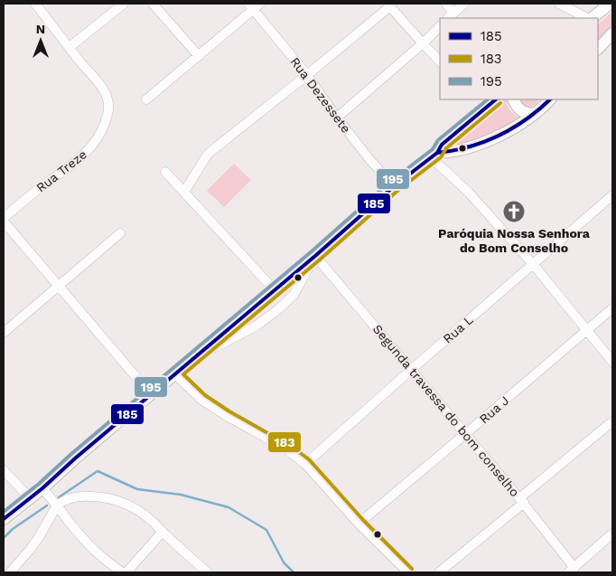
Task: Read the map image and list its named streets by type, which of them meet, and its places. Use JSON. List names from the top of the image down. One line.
{"streets":{"street":["Rua Dezessete","Rua Treze","Rua L","Rua J","Segunda travessa do bom conselho"]},"crossings":[["Rua L","Segunda travessa do bom conselho"],["Rua J","Segunda travessa do bom conselho"]],"places":{"church":["Paróquia Nossa Senhora do Bom Conselho"]},"lines":["transit line 185","transit line 195","transit line 183"],"legend":["185","183","195"],"north":"top"}
